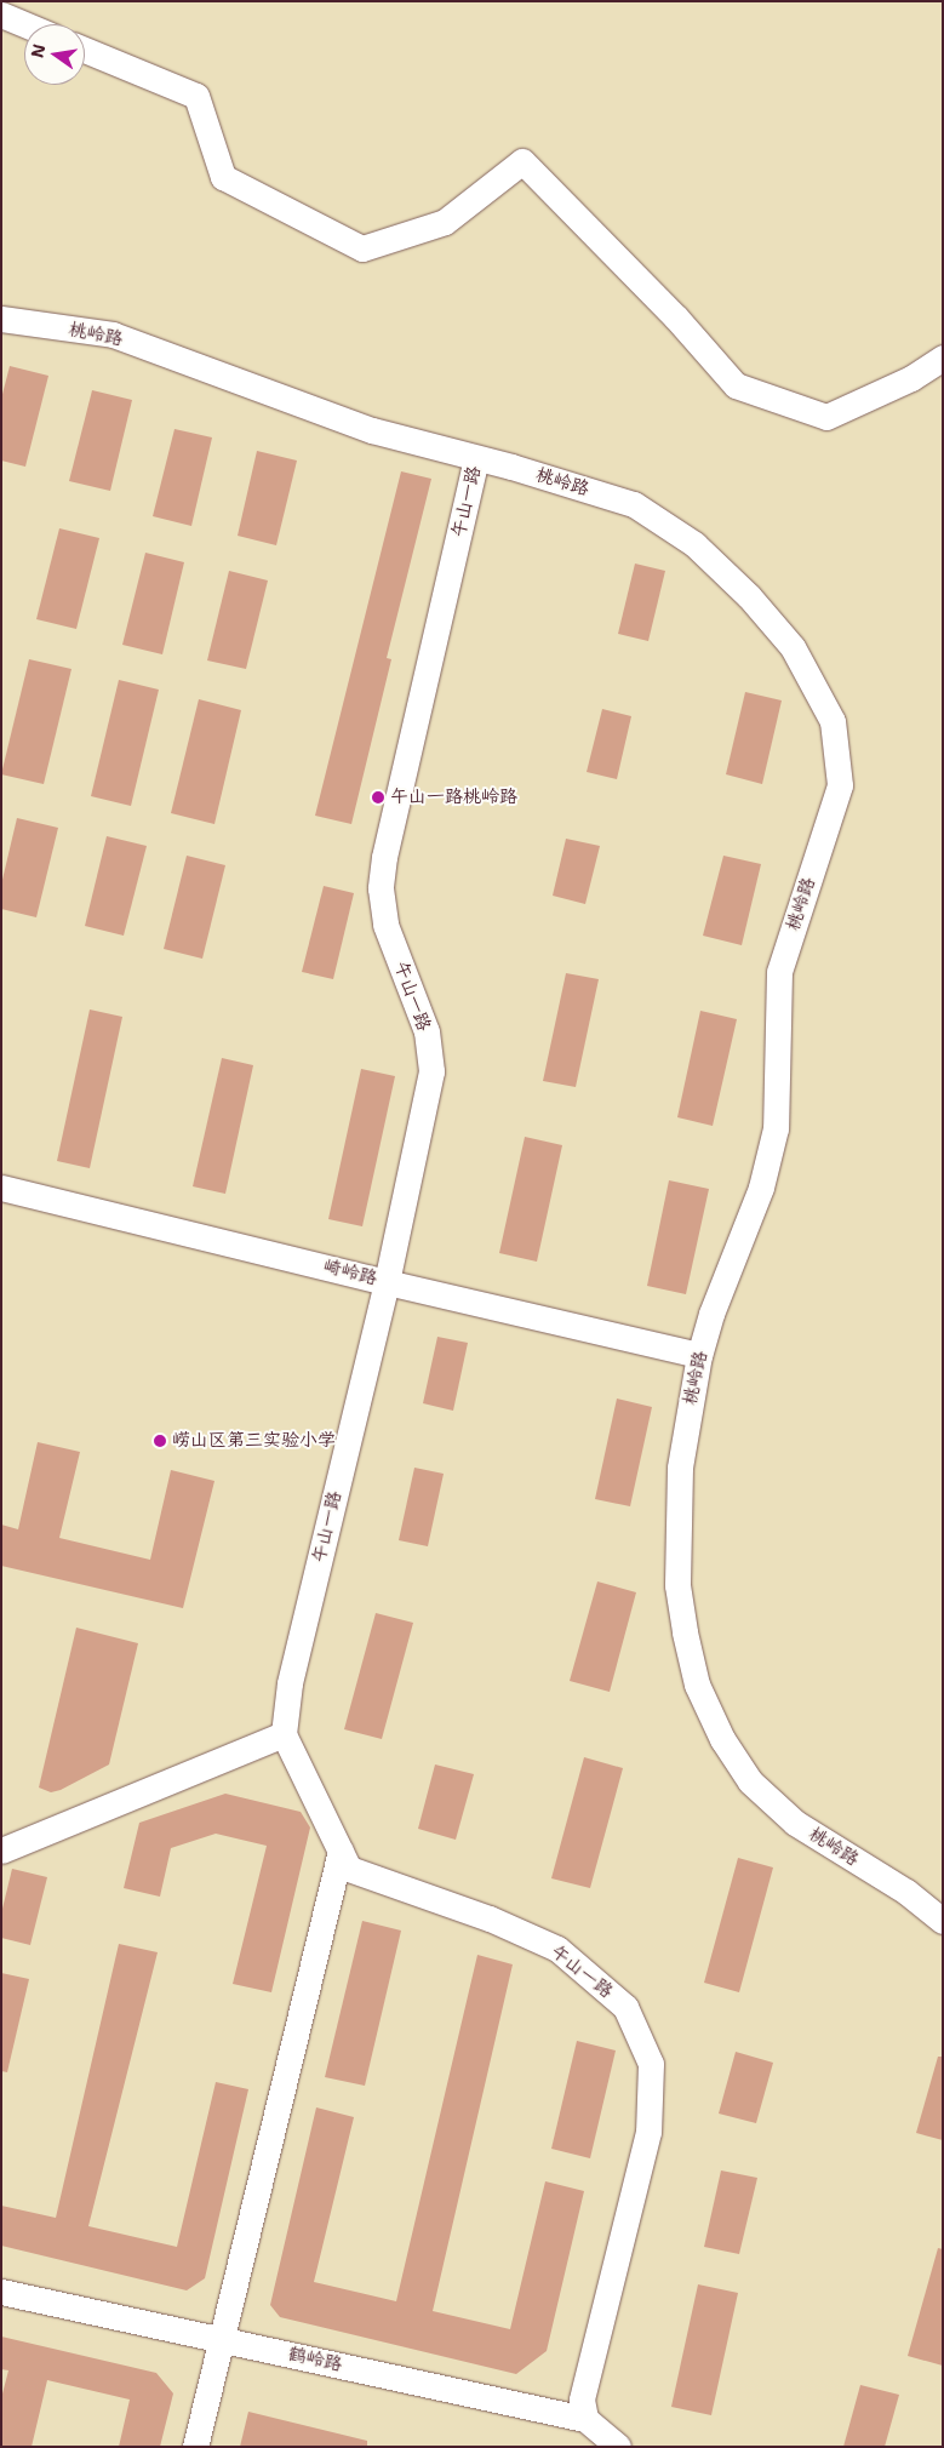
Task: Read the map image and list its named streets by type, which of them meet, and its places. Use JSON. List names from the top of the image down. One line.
{"streets":{"street":["桃岭路","午山一路","崎岭路","鹤岭路"]},"crossings":[["桃岭路","午山一路"],["桃岭路","崎岭路"],["午山一路","崎岭路"],["午山一路","鹤岭路"]],"places":["午山一路桃岭路","崂山区第三实验小学"],"north":"left"}
